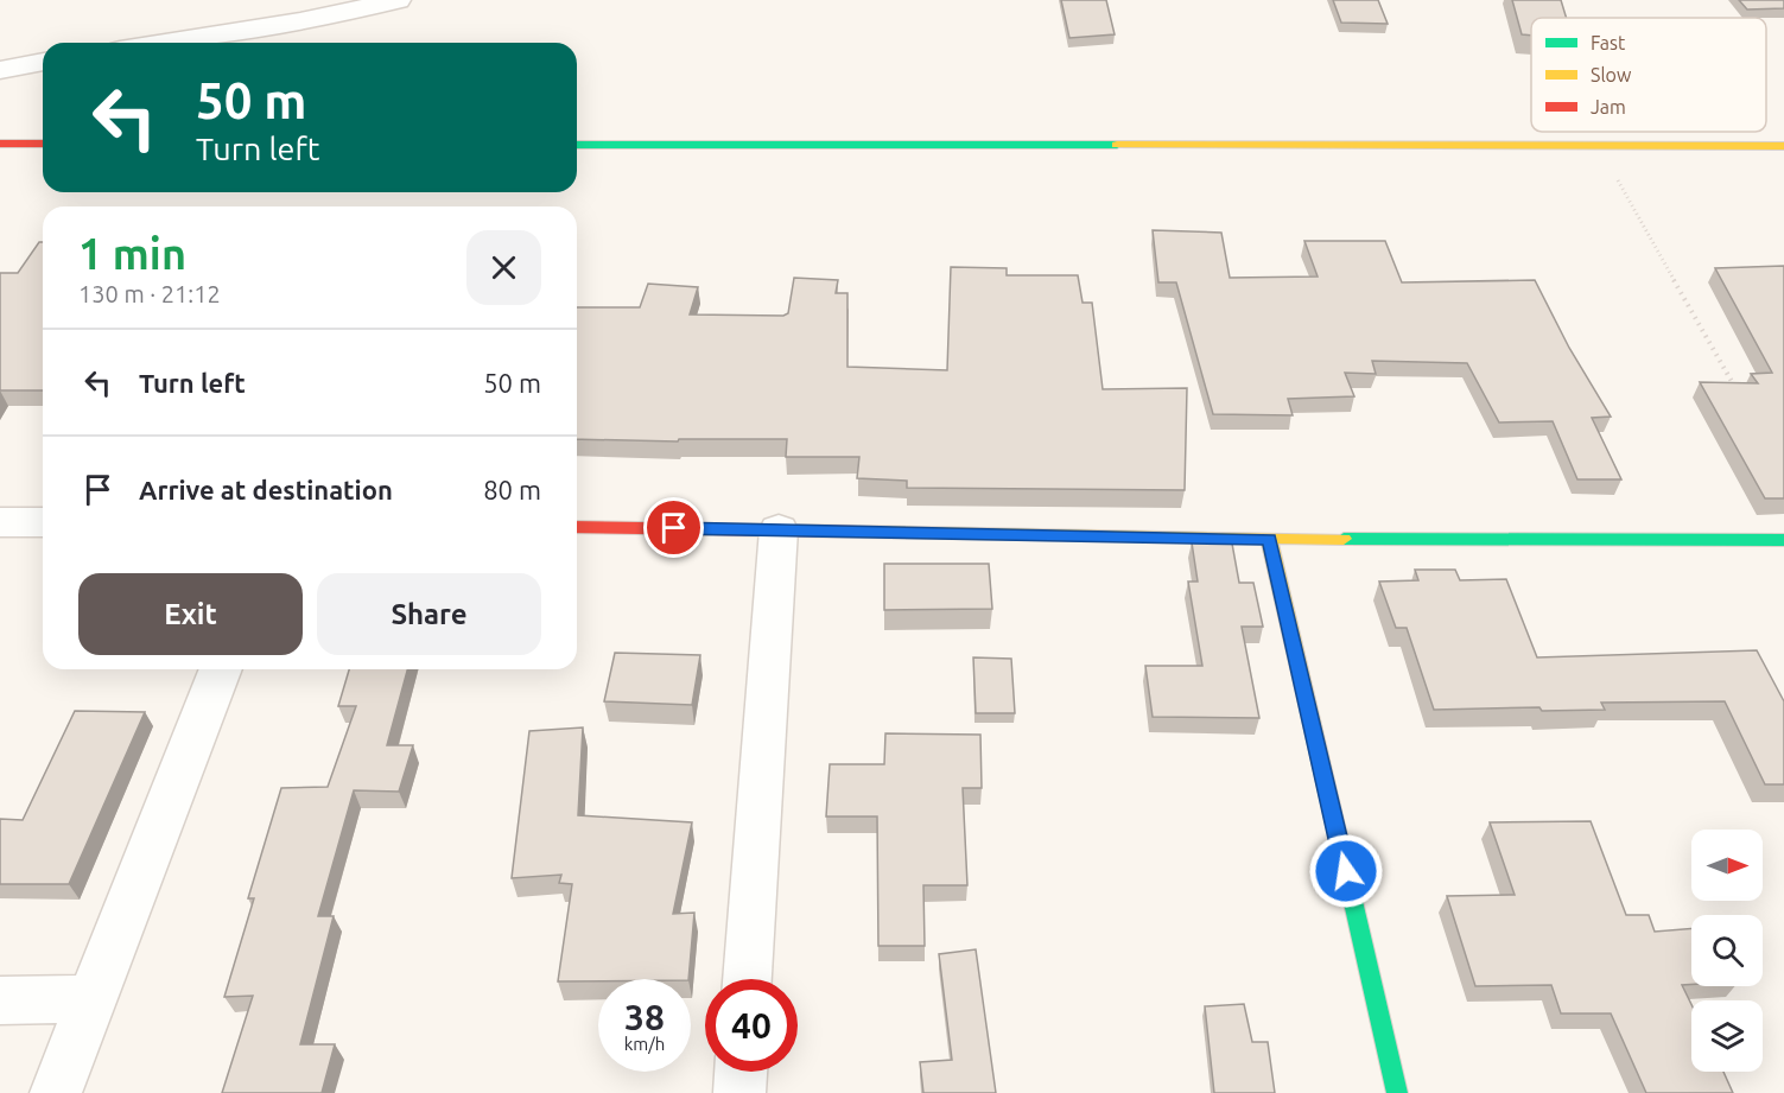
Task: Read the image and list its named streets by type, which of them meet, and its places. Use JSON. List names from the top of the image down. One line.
{"legend":["Fast","Slow","Jam"],"north":"right","page":{"turn":["50 m","Turn left"],"heading":["1 min","130 m · 21:12"],"list":[{"name":"Turn left","value":"50 m"},{"name":"Arrive at destination","value":"80 m"}],"buttons":["Exit","Share"],"speed":"38 km/h","limit":"40"}}
